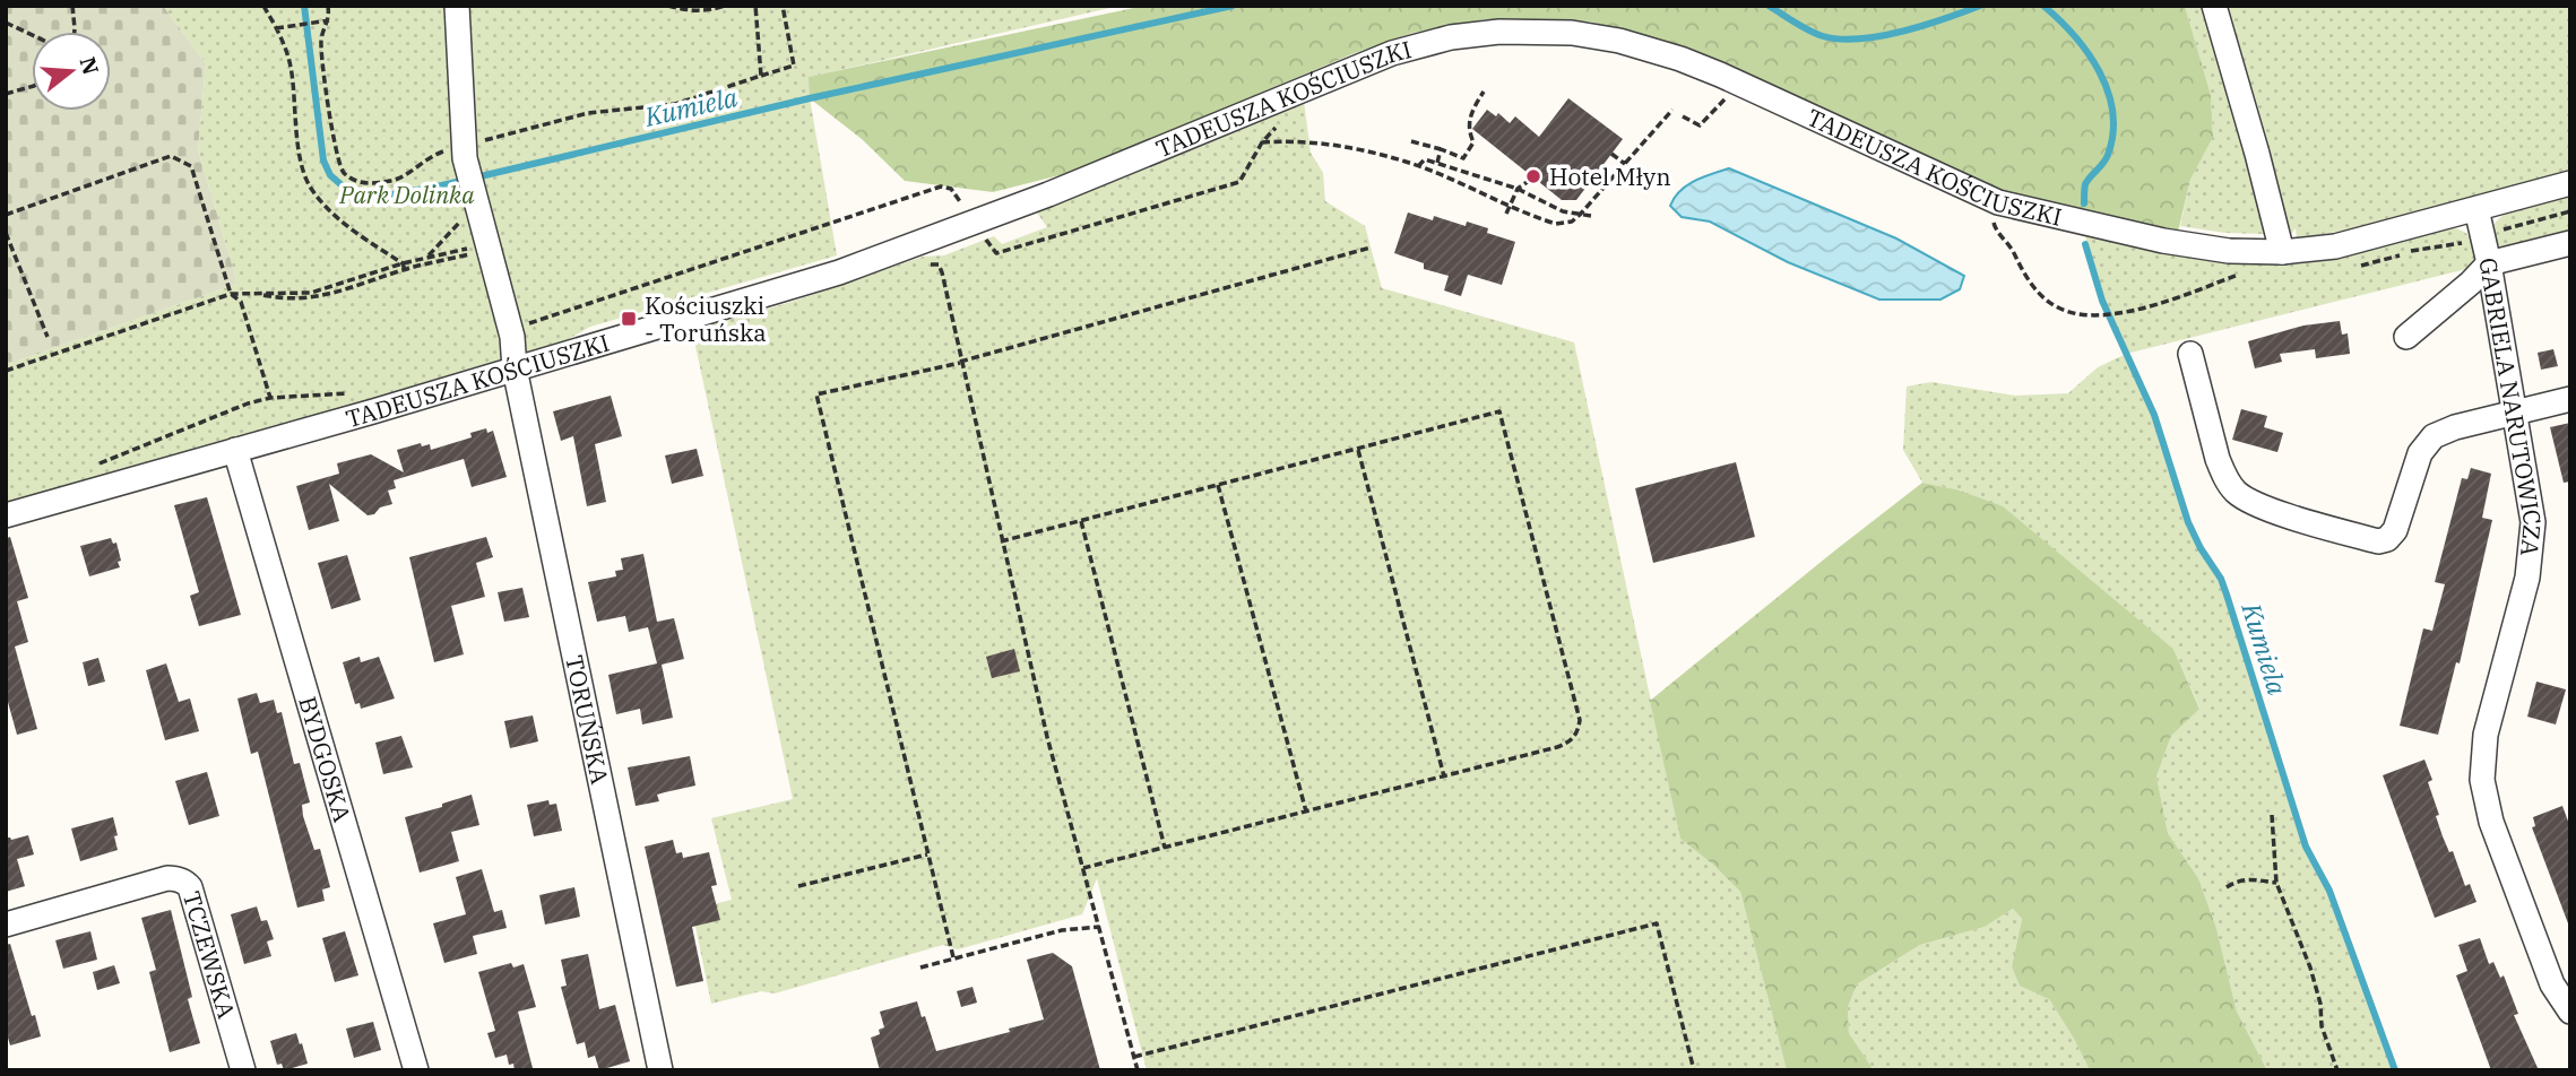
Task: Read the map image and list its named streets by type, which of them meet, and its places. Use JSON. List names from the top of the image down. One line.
{"streets":{"street":["TADEUSZA KOŚCIUSZKI","GABRIELA NARUTOWICZA","TORUŃSKA","BYDGOSKA","TCZEWSKA"]},"crossings":[["TADEUSZA KOŚCIUSZKI","GABRIELA NARUTOWICZA"],["TADEUSZA KOŚCIUSZKI","TORUŃSKA"],["TADEUSZA KOŚCIUSZKI","BYDGOSKA"]],"water":["Kumiela"],"parks":["Park Dolinka"],"places":{"other":["Hotel Młyn"],"transit":["Kościuszki - Toruńska"]},"north":"right"}
